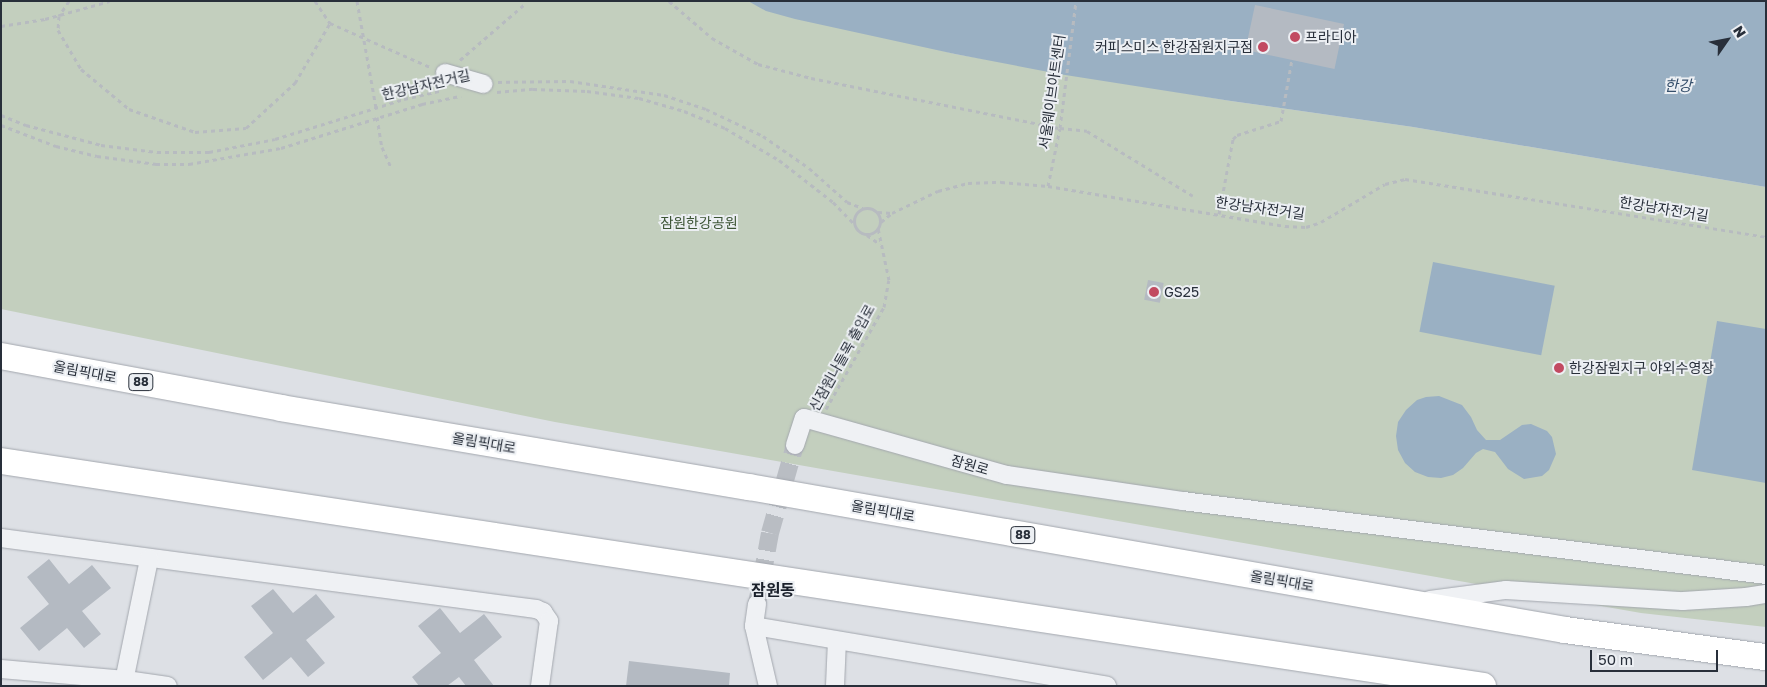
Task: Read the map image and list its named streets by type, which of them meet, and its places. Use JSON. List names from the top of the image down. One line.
{"streets":{"highway":["올림픽대로","88"],"street":["잠원로"],"path":["한강남자전거길","서울웨이브아트센터","신잠원나들목 출입로"]},"crossings":[["한강남자전거길","서울웨이브아트센터"],["한강남자전거길","신잠원나들목 출입로"],["신잠원나들목 출입로","잠원로"]],"districts":["잠원동"],"water":["한강"],"parks":["잠원한강공원"],"places":["프라디아","커피스미스 한강잠원지구점","GS25","한강잠원지구 야외수영장"],"scale_bar":"50 m","north":"top right"}
